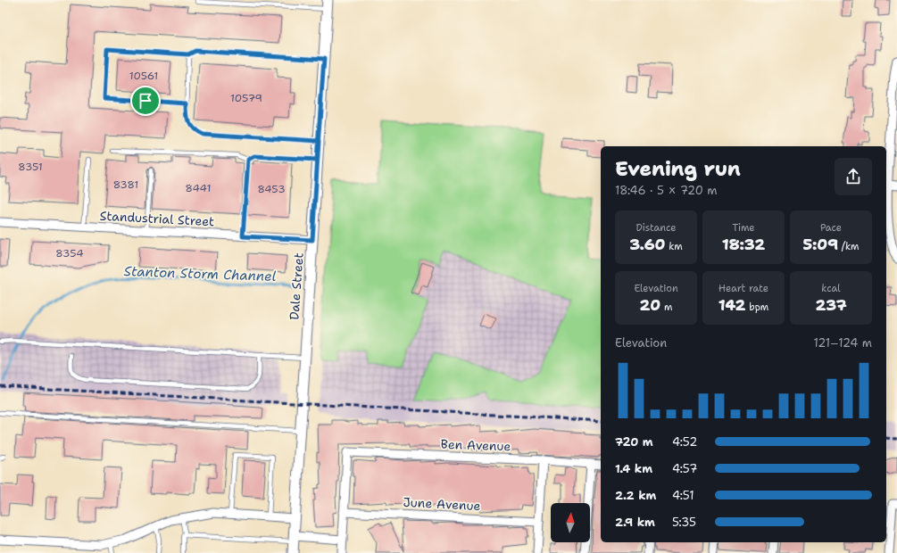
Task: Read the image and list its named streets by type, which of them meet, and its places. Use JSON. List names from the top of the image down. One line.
{"streets":{"street":["Standustrial Street","Dale Street","Ben Avenue","June Avenue"]},"crossings":[["Standustrial Street","Dale Street"],["Ben Avenue","June Avenue"]],"water":["Stanton Storm Channel"],"house_numbers":["10561","10579","8351","8381","8441","8453","8354"],"north":"top","page":{"heading":["Evening run","18:46 · 5 × 720 m"],"stats":[["Distance","3.60 km"],["Time","18:32"],["Pace","5:09 /km"],["Elevation","20 m"],["Heart rate","142 bpm"],["kcal","237"]],"chart":["Elevation","121–124 m"],"list":[{"name":"720 m","note":"4:52"},{"name":"1.4 km","note":"4:57"},{"name":"2.2 km","note":"4:51"},{"name":"2.9 km","note":"5:35"}]}}
